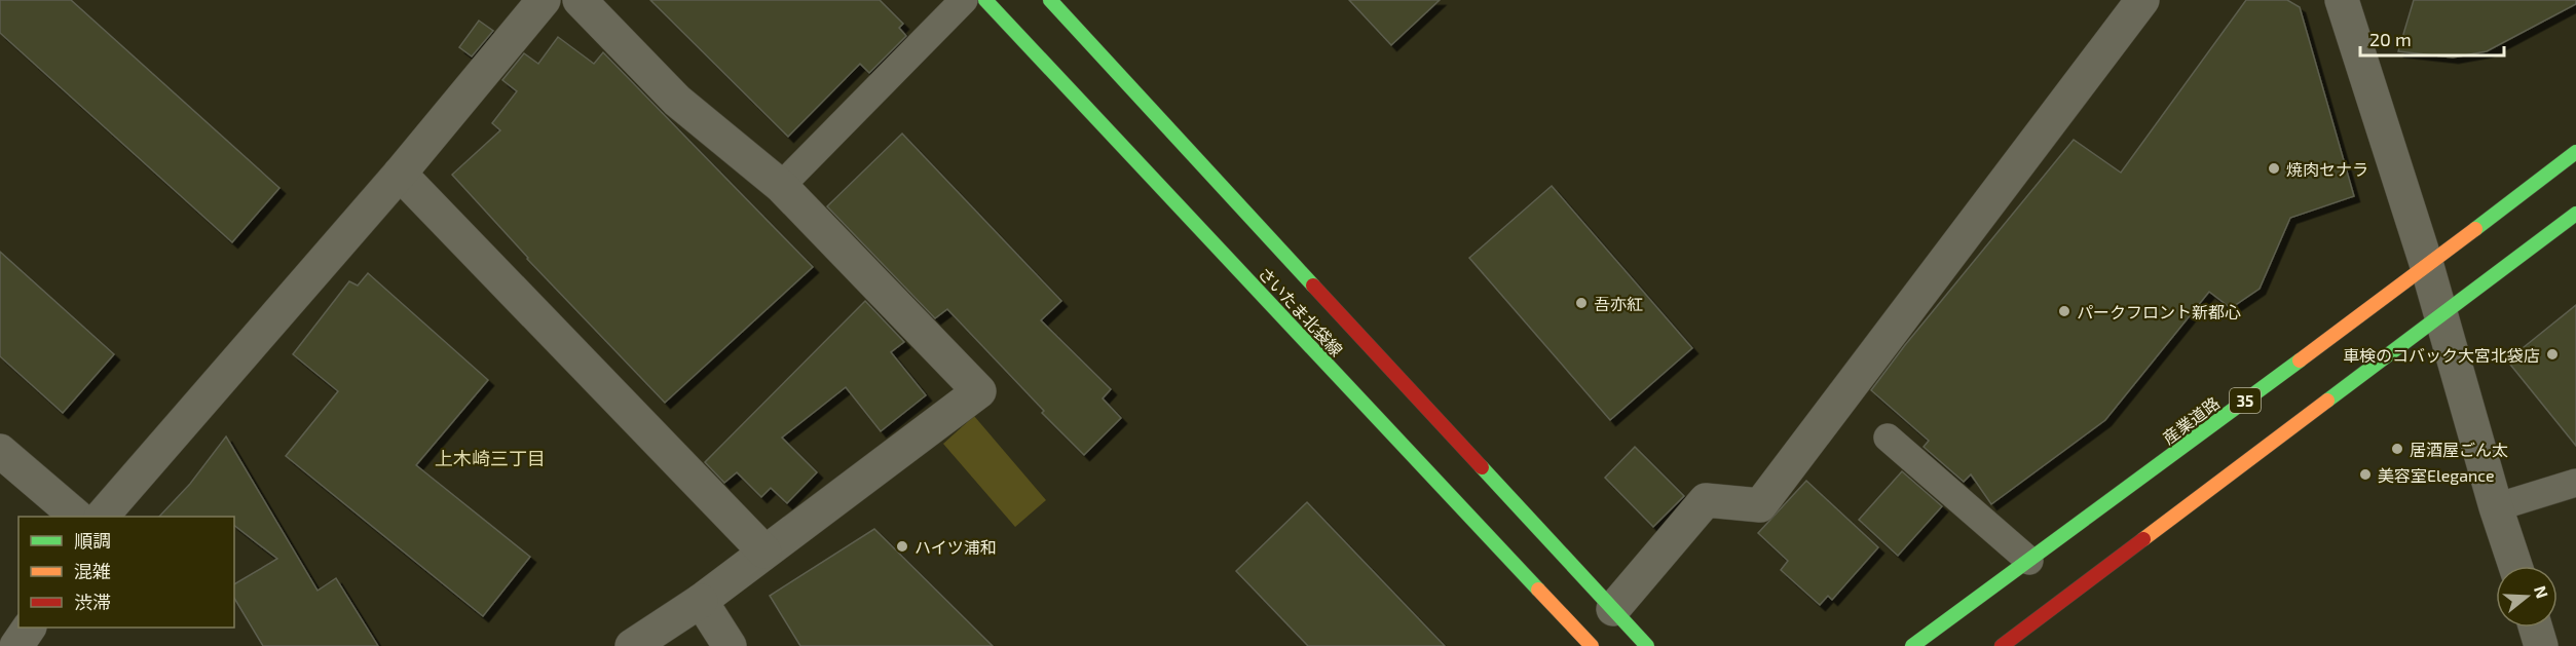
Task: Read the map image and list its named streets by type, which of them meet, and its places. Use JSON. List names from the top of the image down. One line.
{"streets":{"main road":["さいたま北袋線","35","産業道路"]},"districts":["上木崎三丁目"],"places":["焼肉セナラ","吾亦紅","パークフロント新都心","車検のコバック大宮北袋店","居酒屋ごん太","美容室Elegance","ハイツ浦和"],"legend":["順調","混雑","渋滞"],"scale_bar":"20 m","north":"right"}
